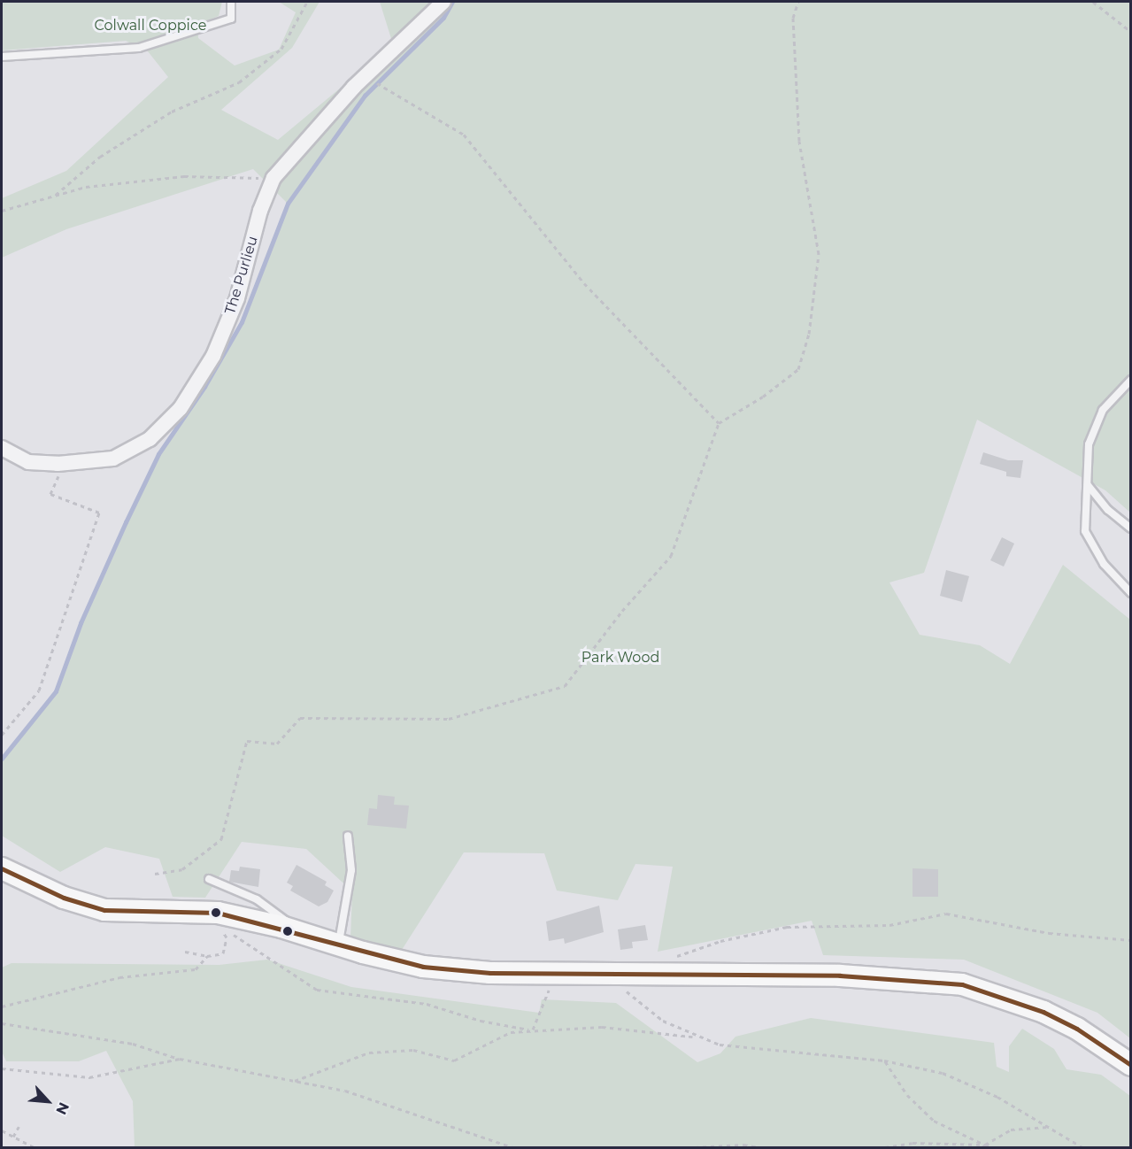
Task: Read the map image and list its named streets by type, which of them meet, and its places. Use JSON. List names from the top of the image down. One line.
{"streets":{"street":["The Purlieu"]},"parks":["Colwall Coppice","Park Wood"],"north":"bottom right"}
